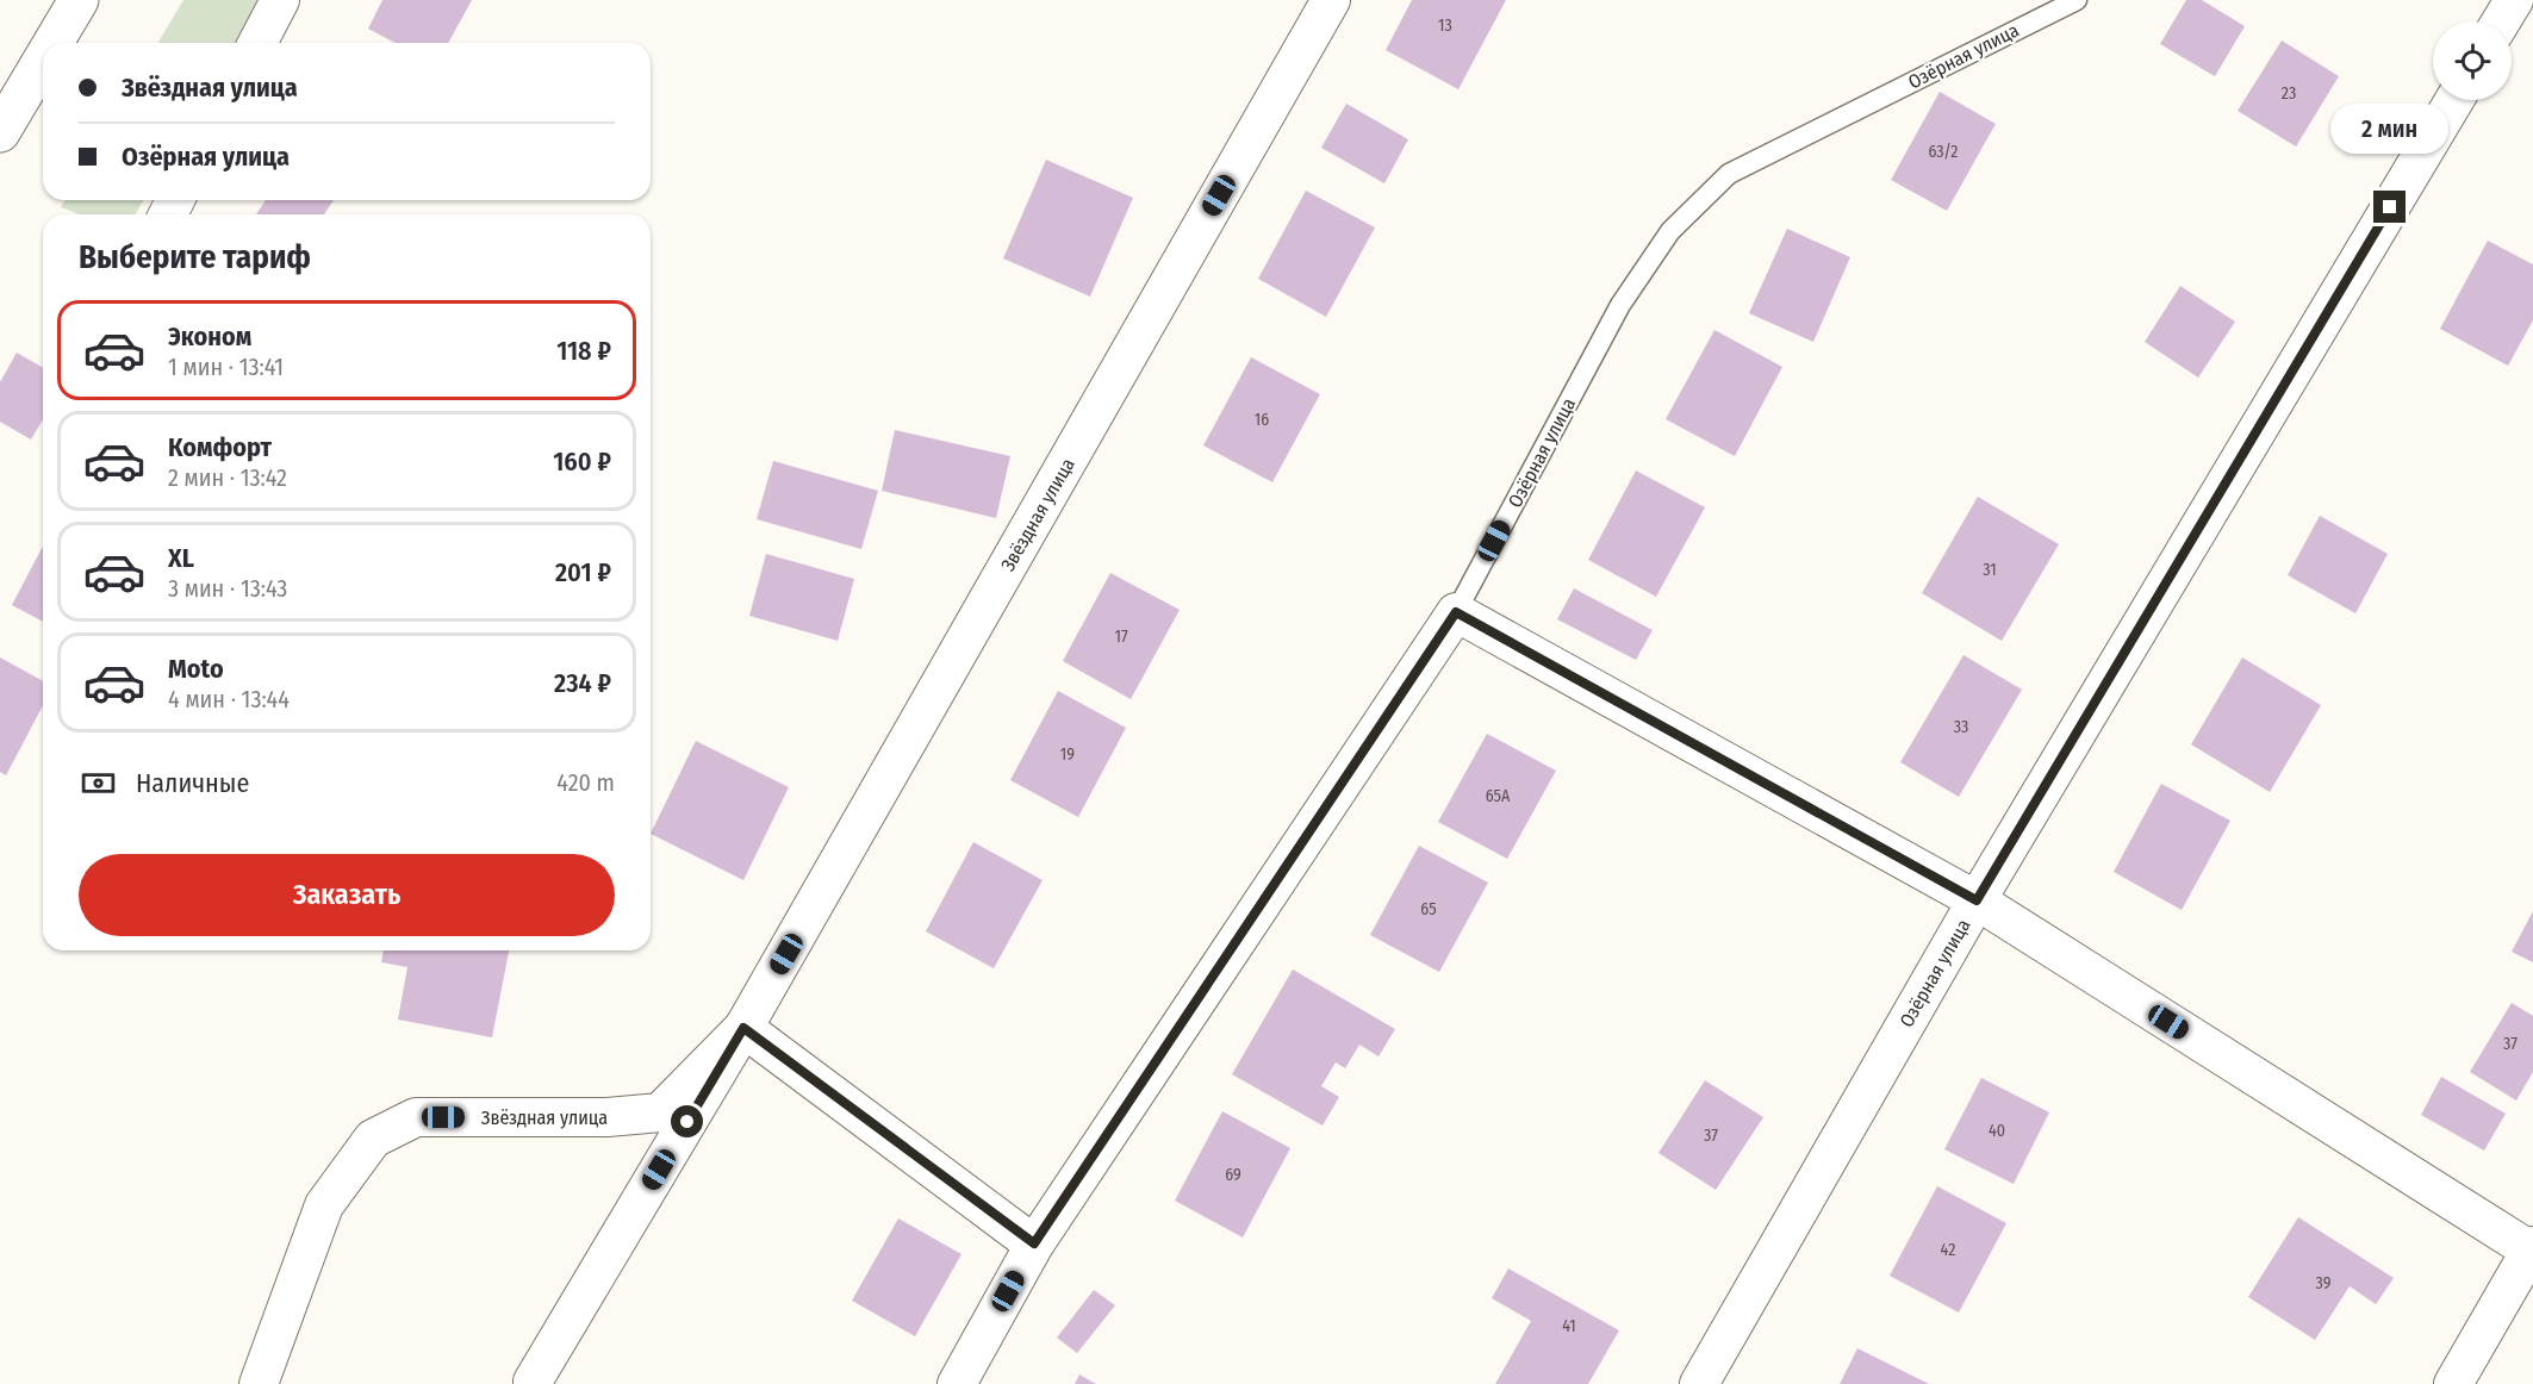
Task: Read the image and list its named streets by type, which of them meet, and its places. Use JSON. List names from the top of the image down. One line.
{"streets":{"street":["Озёрная улица","Звёздная улица"]},"house_numbers":["13","23","63/2","16","31","17","33","19","65А","65","37","40","37","69","42","39","41"],"page":{"banner":["Звёздная улица","Озёрная улица"],"bubble":"2 мин","heading":"Выберите тариф","list":[{"name":"Эконом","note":"1 мин · 13:41","value":"118 ₽"},{"name":"Комфорт","note":"2 мин · 13:42","value":"160 ₽"},{"name":"XL","note":"3 мин · 13:43","value":"201 ₽"},{"name":"Moto","note":"4 мин · 13:44","value":"234 ₽"}],"pay":["Наличные","420 m"],"buttons":"Заказать"}}
